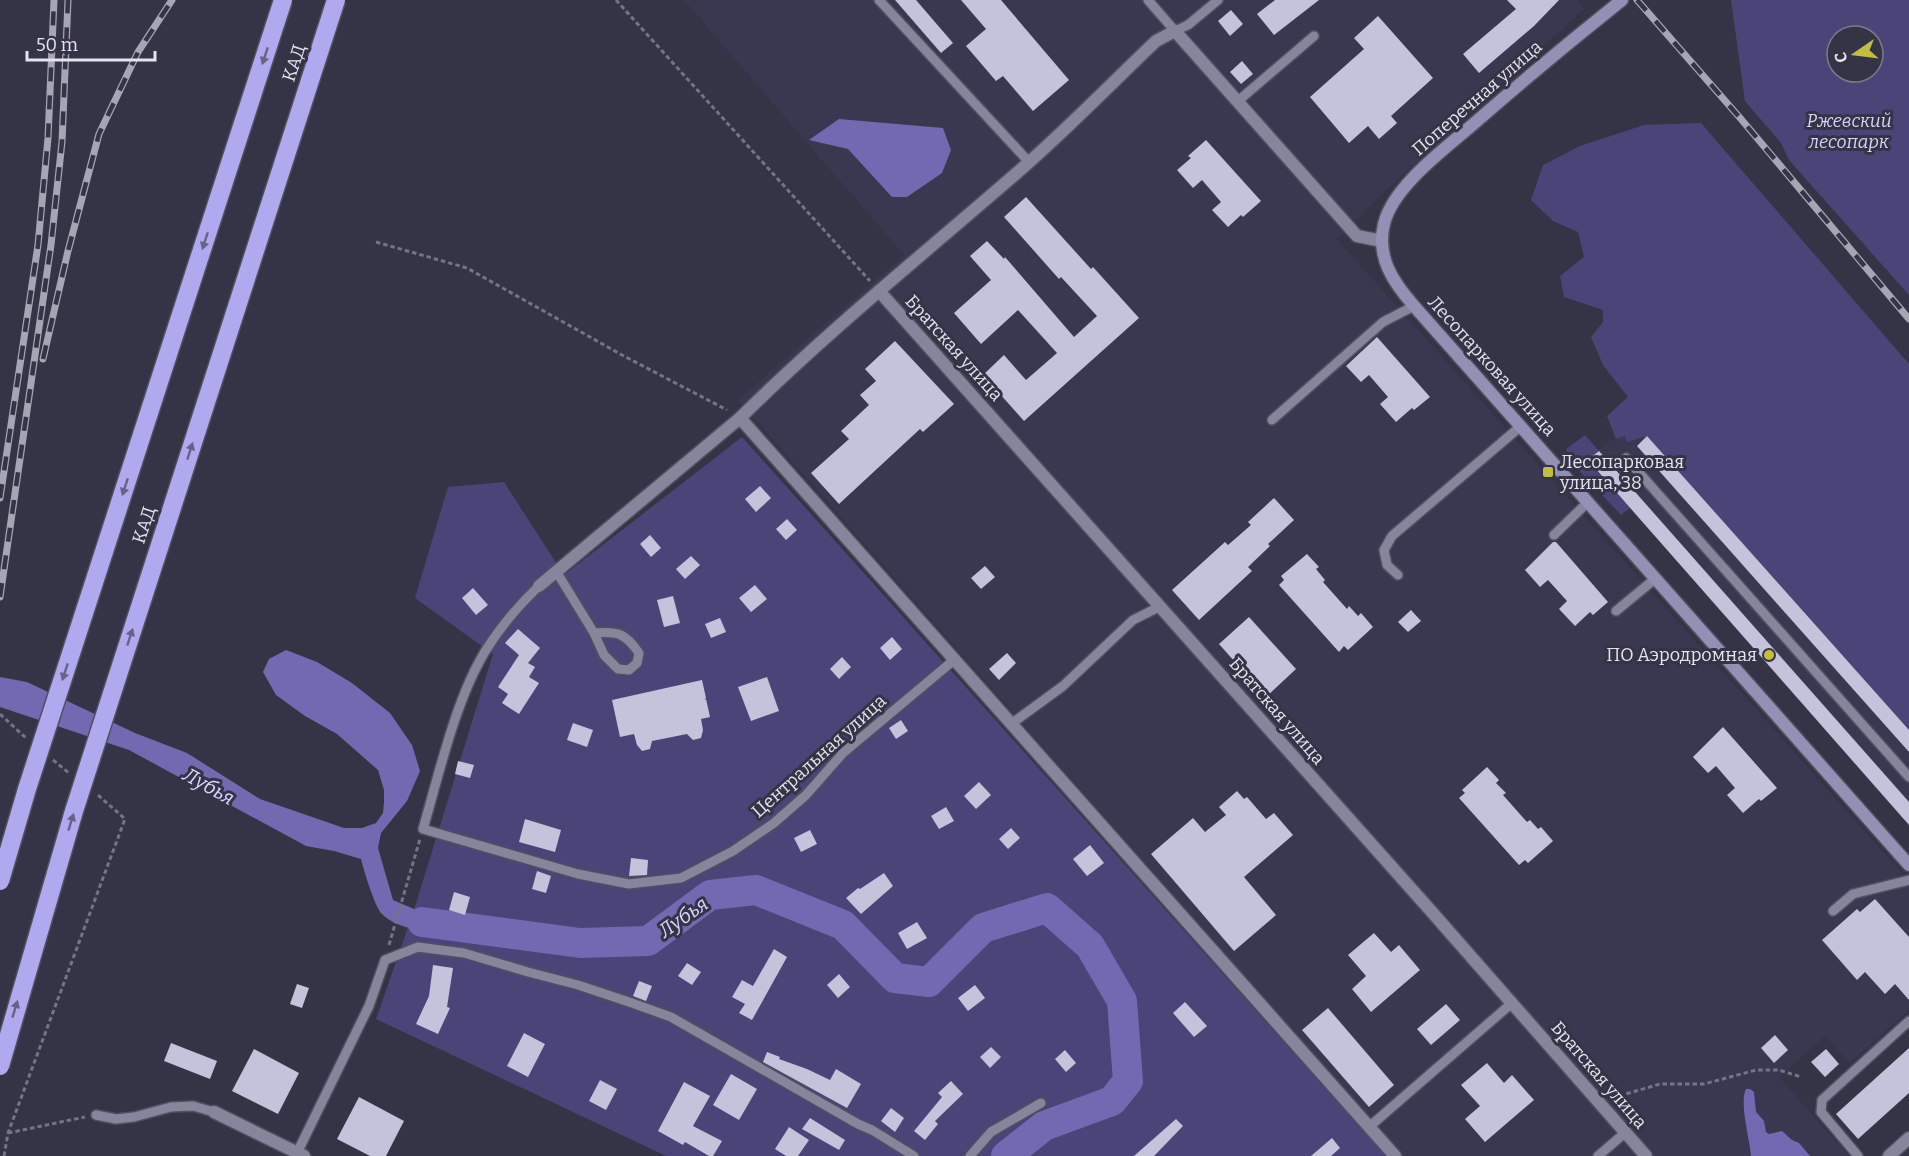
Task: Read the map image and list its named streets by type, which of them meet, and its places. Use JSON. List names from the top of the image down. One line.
{"streets":{"highway":["КАД"],"street":["Поперечная улица","Братская улица","Лесопарковая улица"],"lane":["Центральная улица"]},"crossings":[["Поперечная улица","Лесопарковая улица"]],"water":["Лубья"],"parks":["Ржевский лесопарк"],"places":{"transit":["Лесопарковая улица, 38"],"other":["ПО Аэродромная"]},"scale_bar":"50 m","north":"left"}
